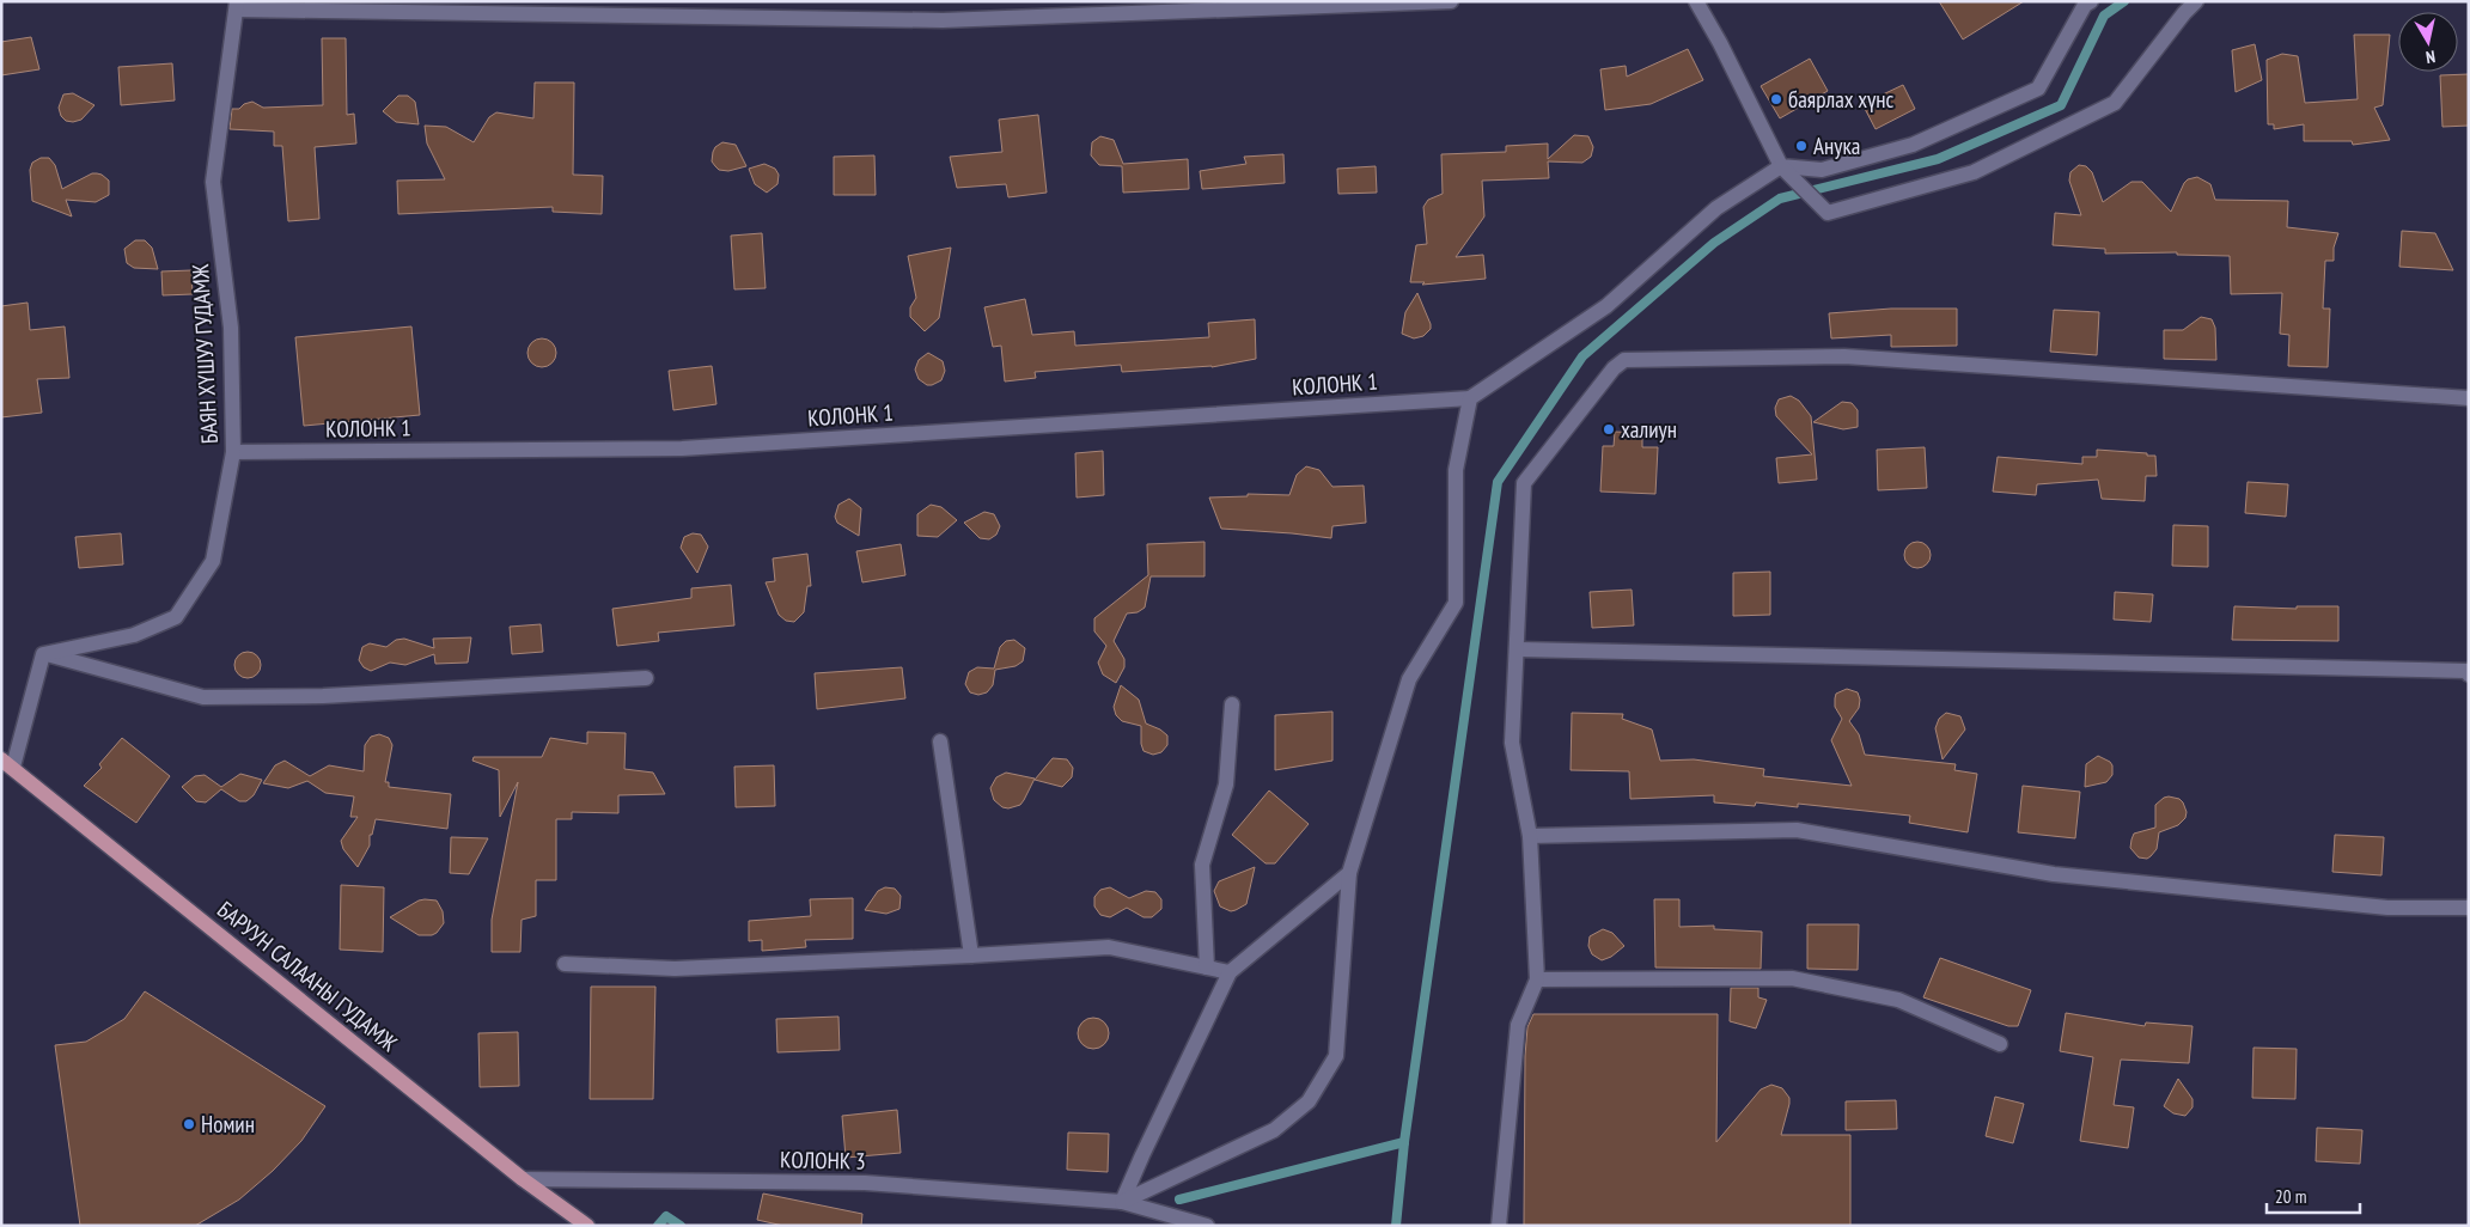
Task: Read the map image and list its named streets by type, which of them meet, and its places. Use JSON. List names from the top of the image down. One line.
{"streets":{"main road":["БАРУУН САЛААНЫ ГУДАМЖ"],"street":["БАЯН ХҮШУУ ГУДАМЖ","КОЛОНК 1","КОЛОНК 3"]},"crossings":[["БАЯН ХҮШУУ ГУДАМЖ","КОЛОНК 1"],["БАРУУН САЛААНЫ ГУДАМЖ","КОЛОНК 3"]],"places":["баярлах хүнс","Анука","халиун","Номин"],"scale_bar":"20 m","north":"bottom"}
